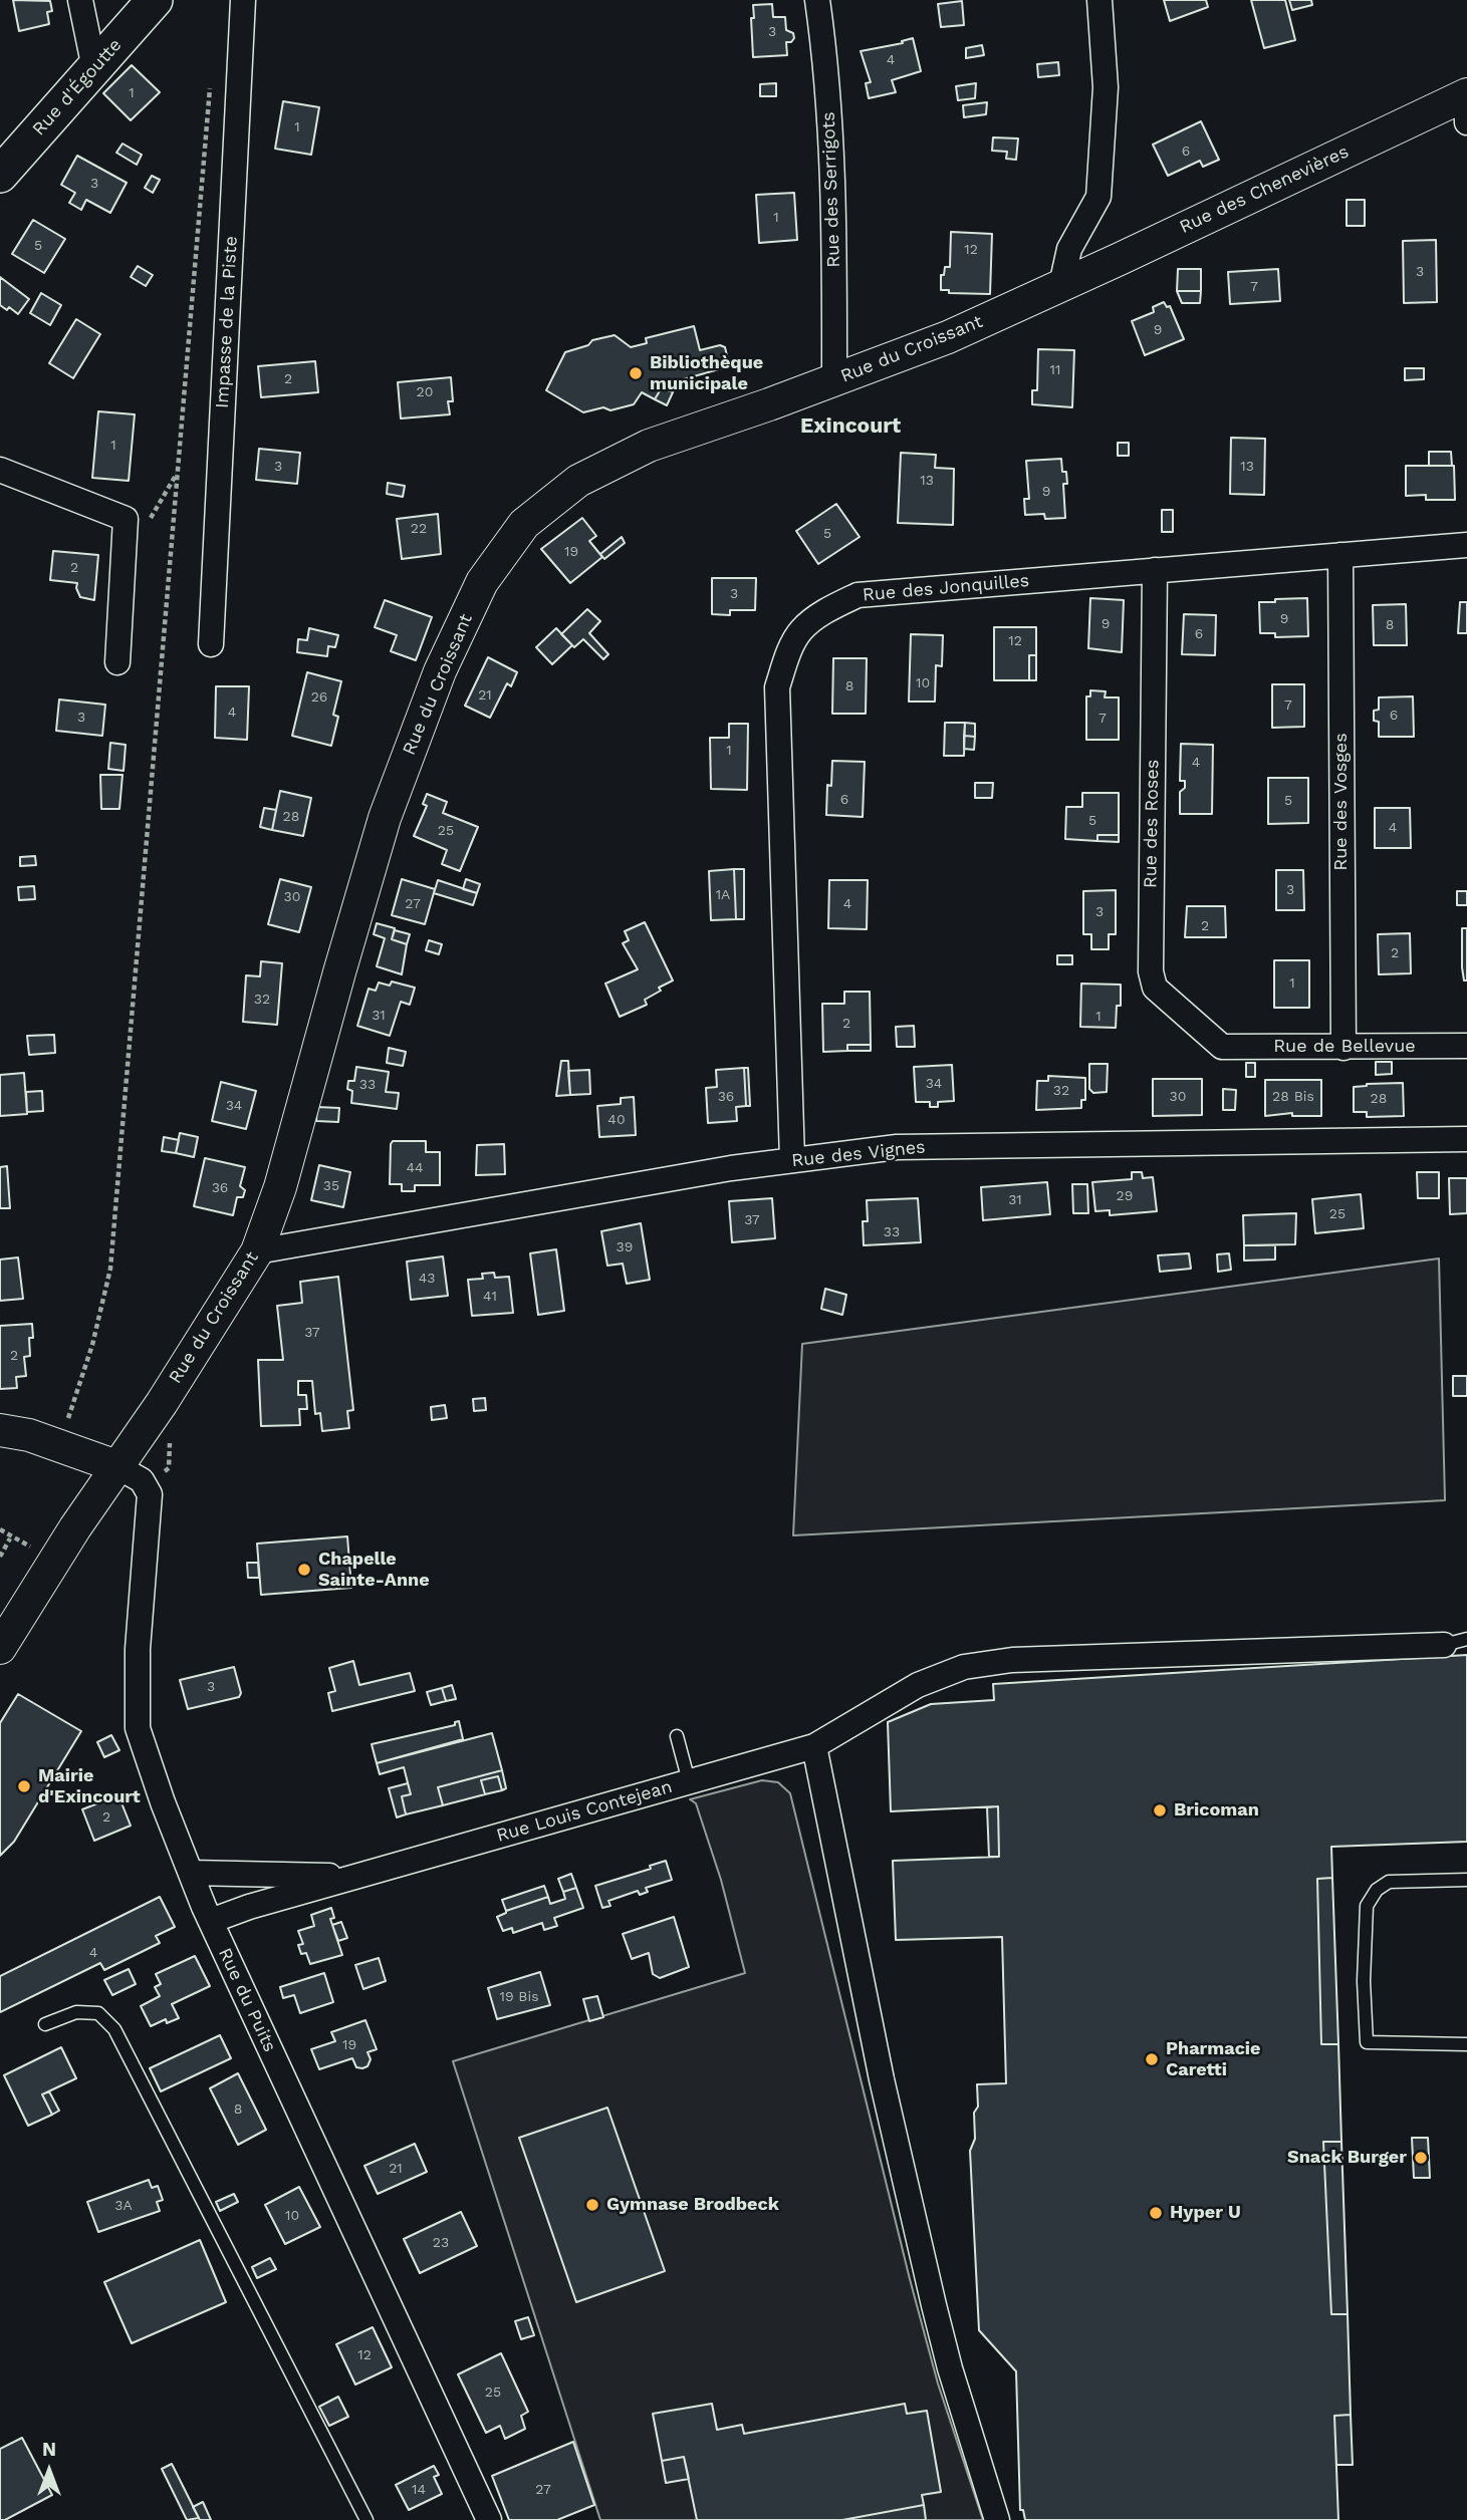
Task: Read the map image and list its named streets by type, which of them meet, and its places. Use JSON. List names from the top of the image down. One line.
{"streets":{"main road":["Rue d'Égoutte"],"street":["Rue des Serrigots","Rue des Chenevières","Impasse de la Piste","Rue du Croissant","Rue des Jonquilles","Rue des Vosges","Rue des Roses","Rue de Bellevue","Rue des Vignes","Rue Louis Contejean","Rue du Puits"]},"crossings":[["Rue des Serrigots","Rue du Croissant"],["Rue des Chenevières","Rue du Croissant"],["Rue du Croissant","Rue des Vignes"],["Rue du Croissant","Rue du Puits"],["Rue des Jonquilles","Rue des Vosges"],["Rue des Jonquilles","Rue des Roses"],["Rue des Jonquilles","Rue des Vignes"],["Rue des Vosges","Rue de Bellevue"],["Rue des Roses","Rue de Bellevue"],["Rue Louis Contejean","Rue du Puits"]],"districts":["Exincourt"],"places":["Bibliothèque municipale","Chapelle Sainte-Anne","Mairie d'Exincourt","Bricoman","Pharmacie Caretti","Snack Burger","Gymnase Brodbeck","Hyper U"],"house_numbers":["3","4","1","1","6","3","1","5","12","3","7","9","11","2","20","1","3","13","13","9","22","5","19","2","3","9","9","8","6","12","10","8","21","26","7","4","6","3","7","1","4","6","5","28","5","4","25","3","1A","30","27","4","3","2","2","1","32","31","1","2","34","33","32","36","30","28 Bis","28","34","40","44","35","36","29","31","25","37","33","39","43","41","37","2","3","2","4","19 Bis","19","8","21","3A","10","23","12","25","14","27"],"north":"top"}
